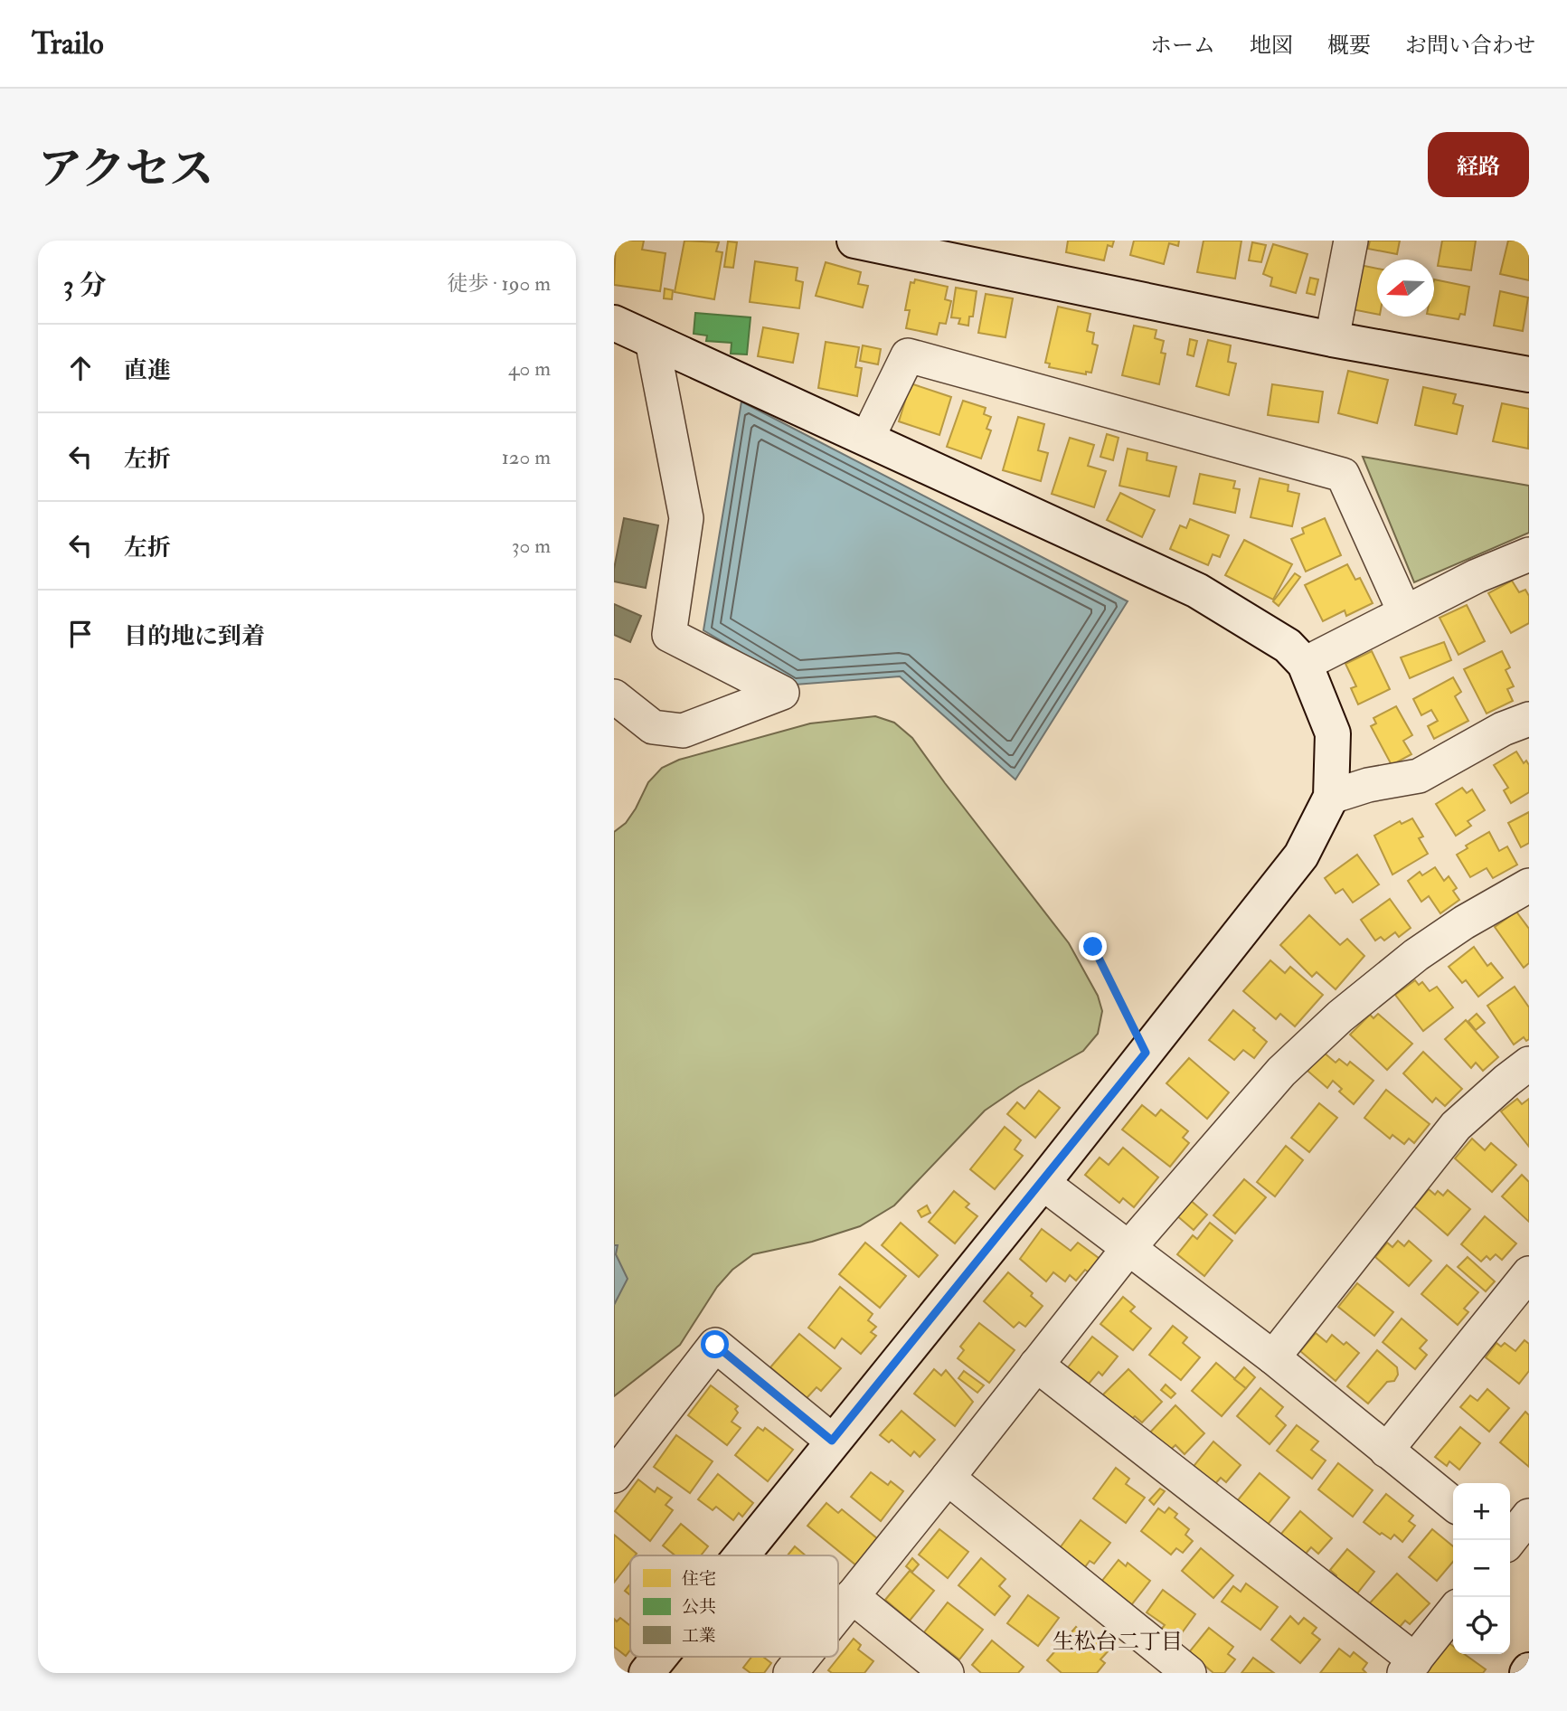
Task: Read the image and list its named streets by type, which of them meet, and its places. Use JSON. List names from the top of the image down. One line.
{"districts":["生松台二丁目"],"legend":["住宅","公共","工業"],"north":"left","page":{"header":"Trailo","nav":["ホーム","地図","概要","お問い合わせ"],"buttons":"経路","title":"アクセス","heading":["3 分","徒歩 · 190 m"],"list":[["直進","40 m"],["左折","120 m"],["左折","30 m"],"目的地に到着"],"map_buttons":["+","−"]}}
